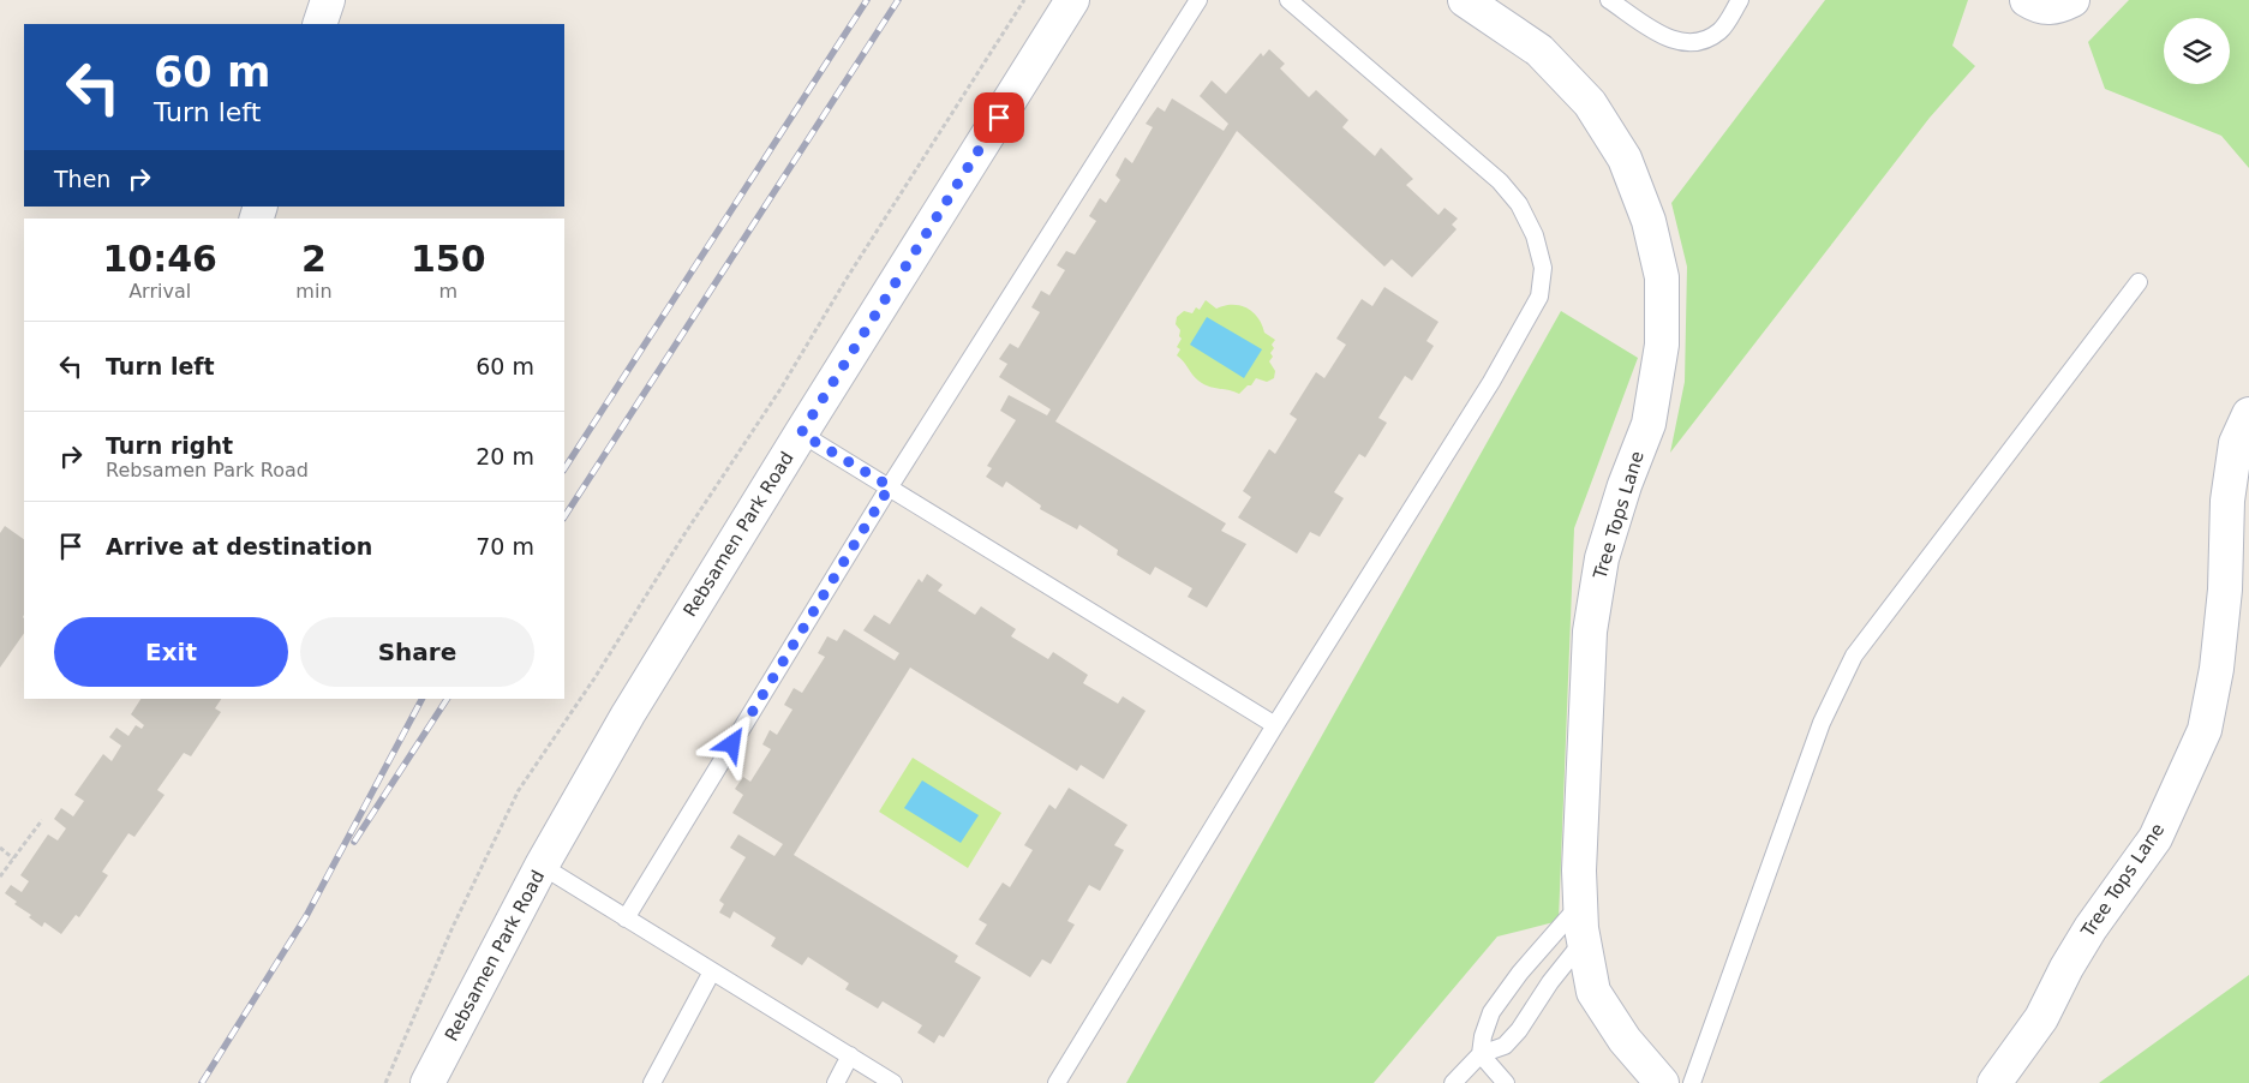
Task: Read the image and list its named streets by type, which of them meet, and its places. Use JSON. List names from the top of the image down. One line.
{"streets":{"street":["Tree Tops Lane","Rebsamen Park Road"]},"page":{"turn":["60 m","Turn left"],"then":"Then","eta":["10:46","Arrival","2","min","150","m"],"list":[{"name":"Turn left","value":"60 m"},{"name":"Turn right","note":"Rebsamen Park Road","value":"20 m"},{"name":"Arrive at destination","value":"70 m"}],"buttons":["Exit","Share"]}}
